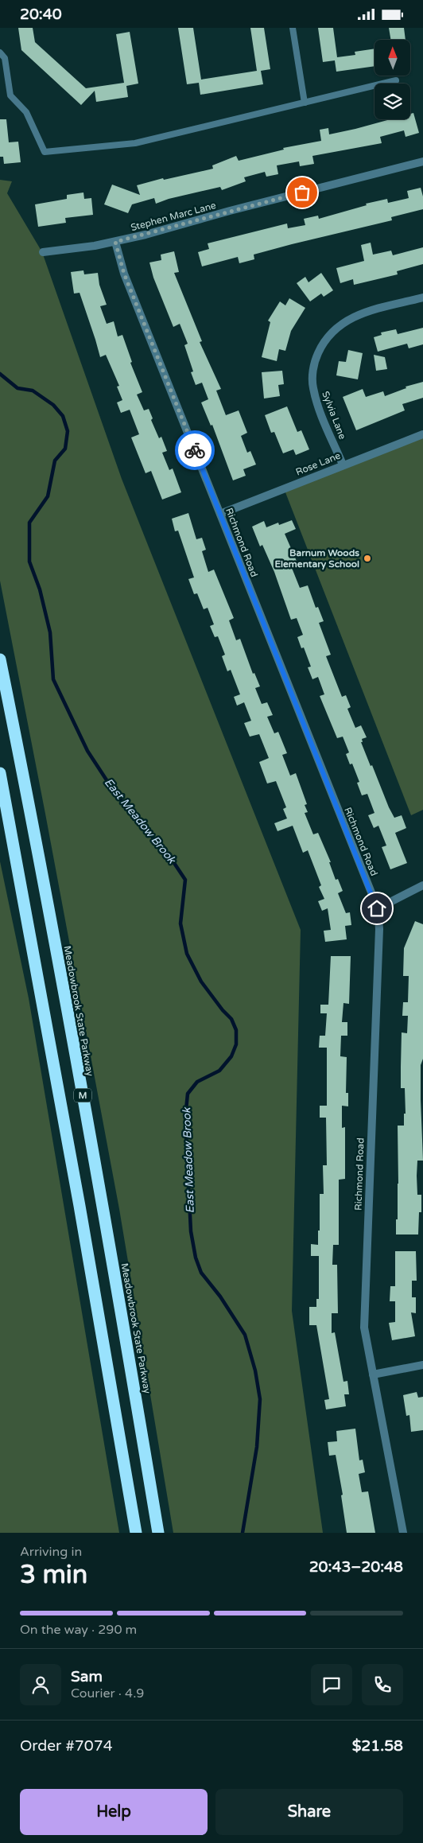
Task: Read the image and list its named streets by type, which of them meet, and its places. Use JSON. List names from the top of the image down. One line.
{"streets":{"highway":["Meadowbrook State Parkway","M"],"street":["Stephen Marc Lane","Sylvia Lane","Rose Lane","Richmond Road"]},"crossings":[["Stephen Marc Lane","Richmond Road"],["Sylvia Lane","Rose Lane"],["Rose Lane","Richmond Road"]],"water":["East Meadow Brook"],"places":["Barnum Woods Elementary School"],"north":"top","page":{"status":"20:40","heading":["3 min","Arriving in","20:43–20:48"],"panel":["Sam","Courier · 4.9","Order #7074","$21.58"],"bar":"On the way · 290 m","buttons":["Help","Share"]}}
